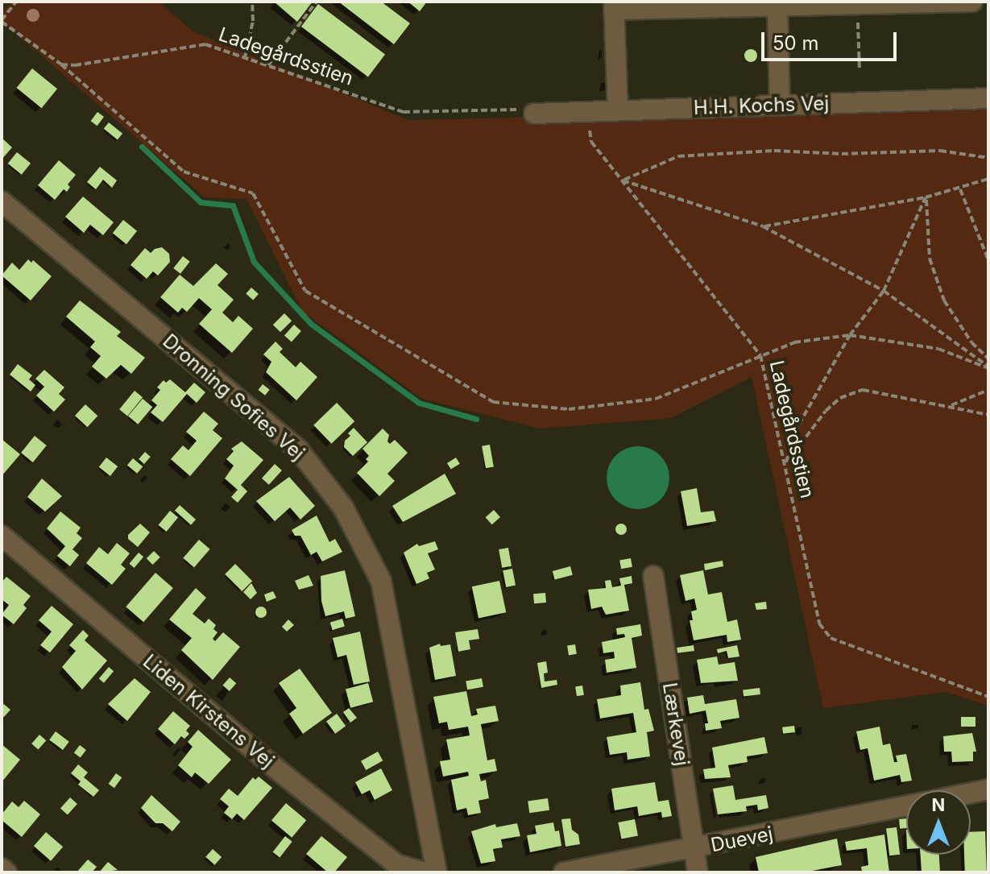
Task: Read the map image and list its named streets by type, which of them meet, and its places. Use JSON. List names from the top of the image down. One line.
{"streets":{"street":["H.H. Kochs Vej","Dronning Sofies Vej","Liden Kirstens Vej","Lærkevej","Duevej"],"path":["Ladegårdsstien"]},"crossings":[["Ladegårdsstien","H.H. Kochs Vej"],["Lærkevej","Duevej"]],"scale_bar":"50 m","north":"top"}
